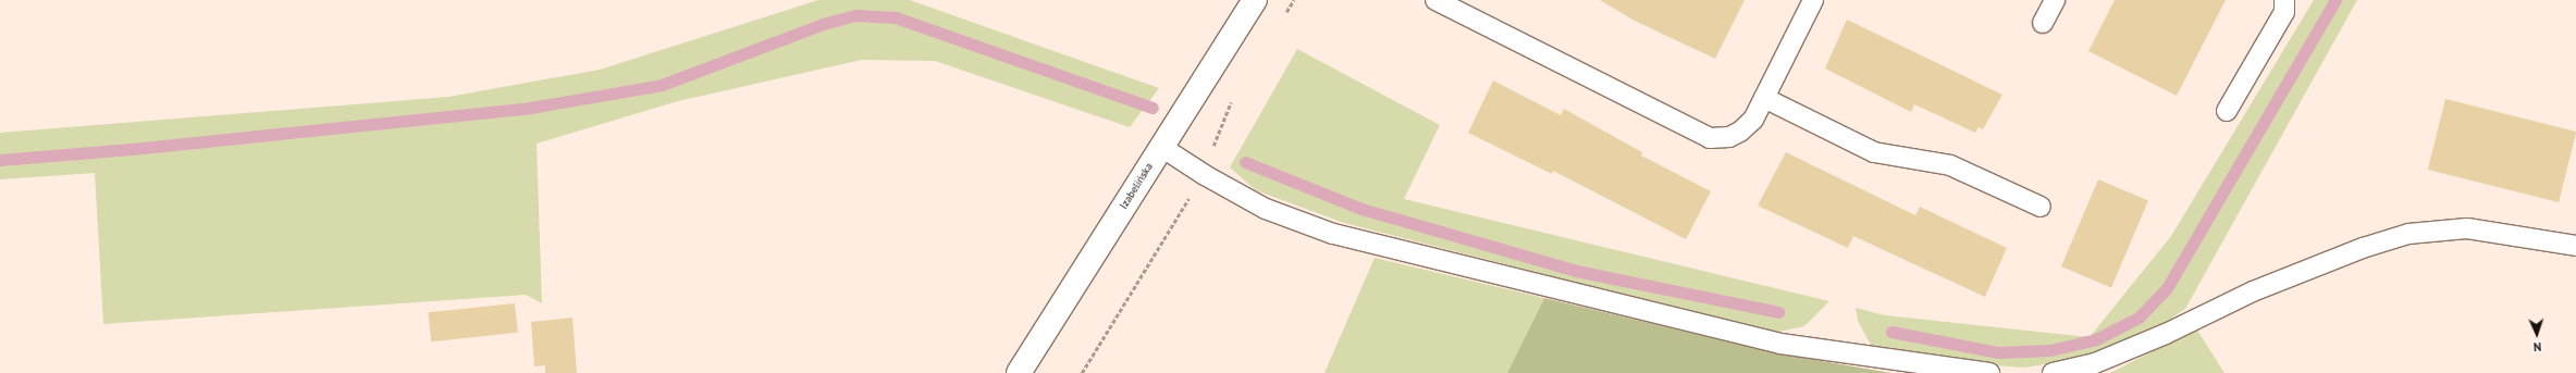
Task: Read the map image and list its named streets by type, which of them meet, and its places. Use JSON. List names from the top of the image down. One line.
{"streets":{"street":["Izabelińska"]},"north":"bottom"}
